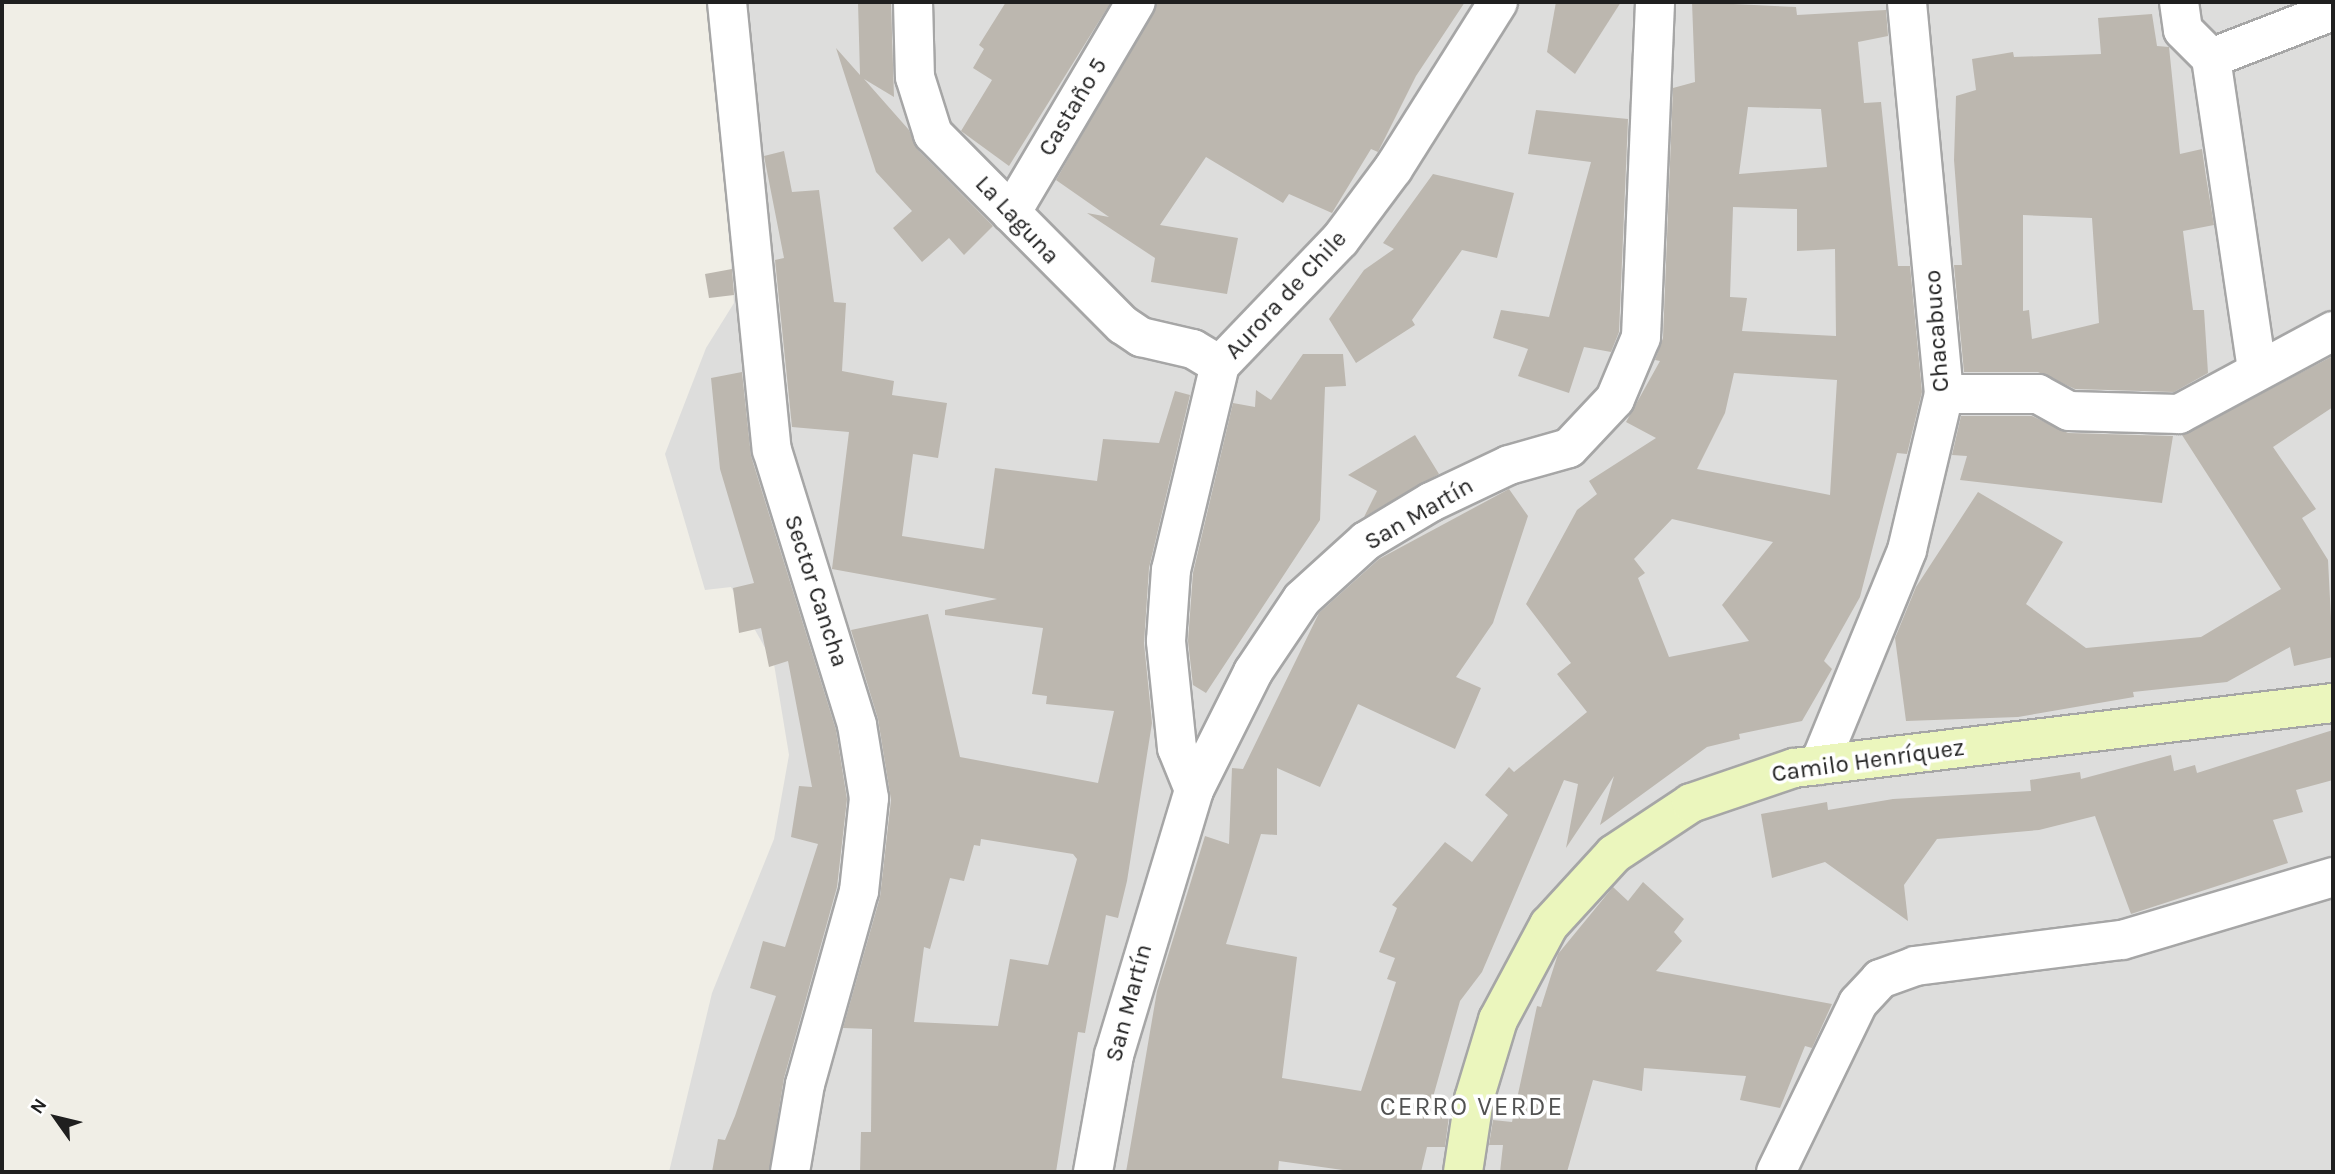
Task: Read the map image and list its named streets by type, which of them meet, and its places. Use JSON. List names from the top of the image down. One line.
{"streets":{"street":["Castaño 5","La Laguna","Aurora de Chile","Chacabuco","San Martín","Sector Cancha","Camilo Henríquez"]},"crossings":[["Castaño 5","La Laguna"],["La Laguna","Aurora de Chile"],["Aurora de Chile","San Martín"],["Chacabuco","Camilo Henríquez"]],"districts":["CERRO VERDE"],"north":"top left"}
